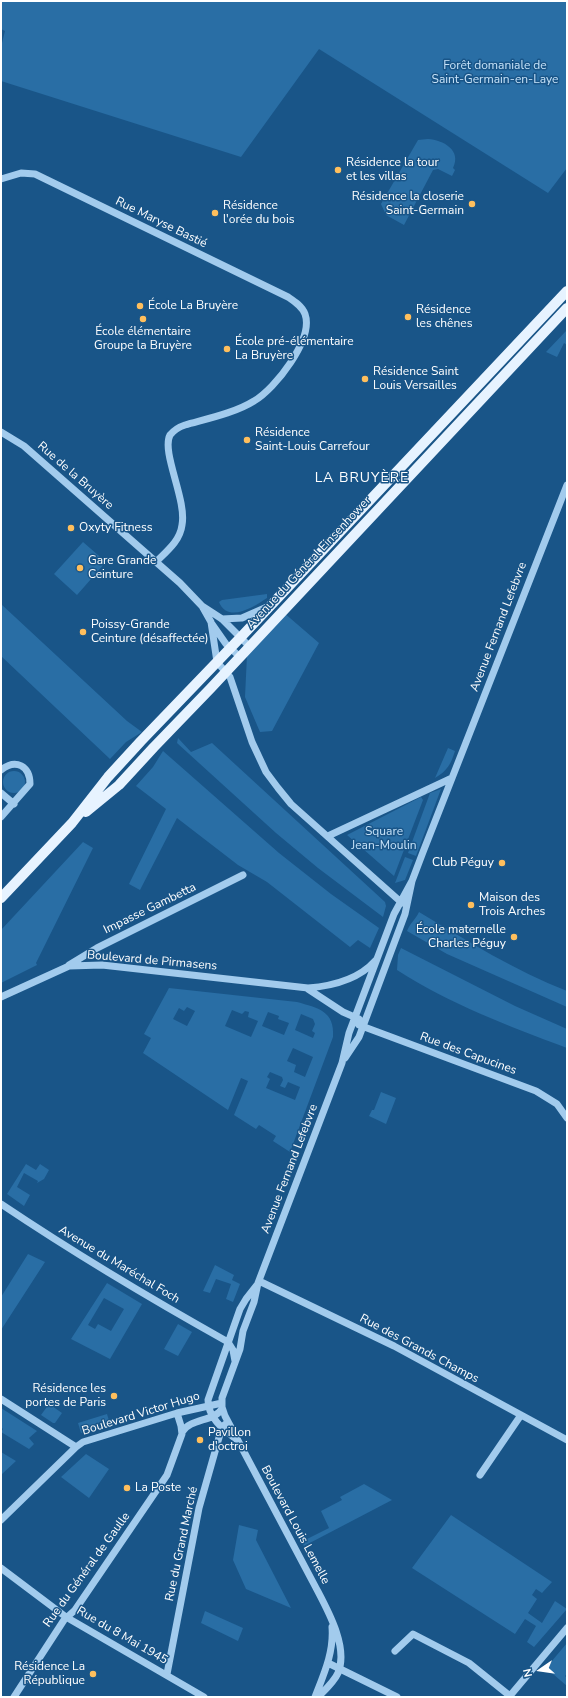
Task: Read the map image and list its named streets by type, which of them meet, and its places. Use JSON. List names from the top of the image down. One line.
{"streets":{"main road":["Avenue du Général Einsenhower"],"street":["Rue Maryse Bastié","Rue de la Bruyère","Avenue Fernand Lefebvre","Impasse Gambetta","Boulevard de Pirmasens","Rue des Capucines","Avenue du Maréchal Foch","Rue des Grands Champs","Boulevard Victor Hugo","Boulevard Louis Lemelle","Rue du Grand Marché","Rue du Général de Gaulle","Rue du 8 Mai 1945"]},"crossings":[["Rue Maryse Bastié","Rue de la Bruyère"],["Rue de la Bruyère","Avenue du Général Einsenhower"],["Avenue Fernand Lefebvre","Boulevard de Pirmasens"],["Avenue Fernand Lefebvre","Rue des Capucines"],["Avenue Fernand Lefebvre","Avenue du Maréchal Foch"],["Avenue Fernand Lefebvre","Rue des Grands Champs"],["Avenue Fernand Lefebvre","Boulevard Victor Hugo"],["Avenue Fernand Lefebvre","Boulevard Louis Lemelle"],["Impasse Gambetta","Boulevard de Pirmasens"],["Boulevard de Pirmasens","Rue des Capucines"],["Boulevard Victor Hugo","Boulevard Louis Lemelle"],["Boulevard Victor Hugo","Rue du Général de Gaulle"],["Boulevard Louis Lemelle","Rue du Grand Marché"],["Rue du Grand Marché","Rue du 8 Mai 1945"],["Rue du Général de Gaulle","Rue du 8 Mai 1945"]],"districts":["LA BRUYÈRE"],"parks":["Forêt domaniale de Saint-Germain-en-Laye","Square Jean-Moulin"],"places":["Résidence la tour et les villas","Résidence la closerie Saint-Germain","Résidence l'orée du bois","École La Bruyère","Résidence les chênes","École élémentaire Groupe la Bruyère","École pré-élémentaire La Bruyère","Résidence Saint Louis Versailles","Résidence Saint-Louis Carrefour","Oxyty Fitness","Gare Grande Ceinture","Poissy-Grande Ceinture (désaffectée)","Club Péguy","Maison des Trois Arches","École maternelle Charles Péguy","Résidence les portes de Paris","Pavillon d'octroi","La Poste","Résidence La République"],"north":"left"}
